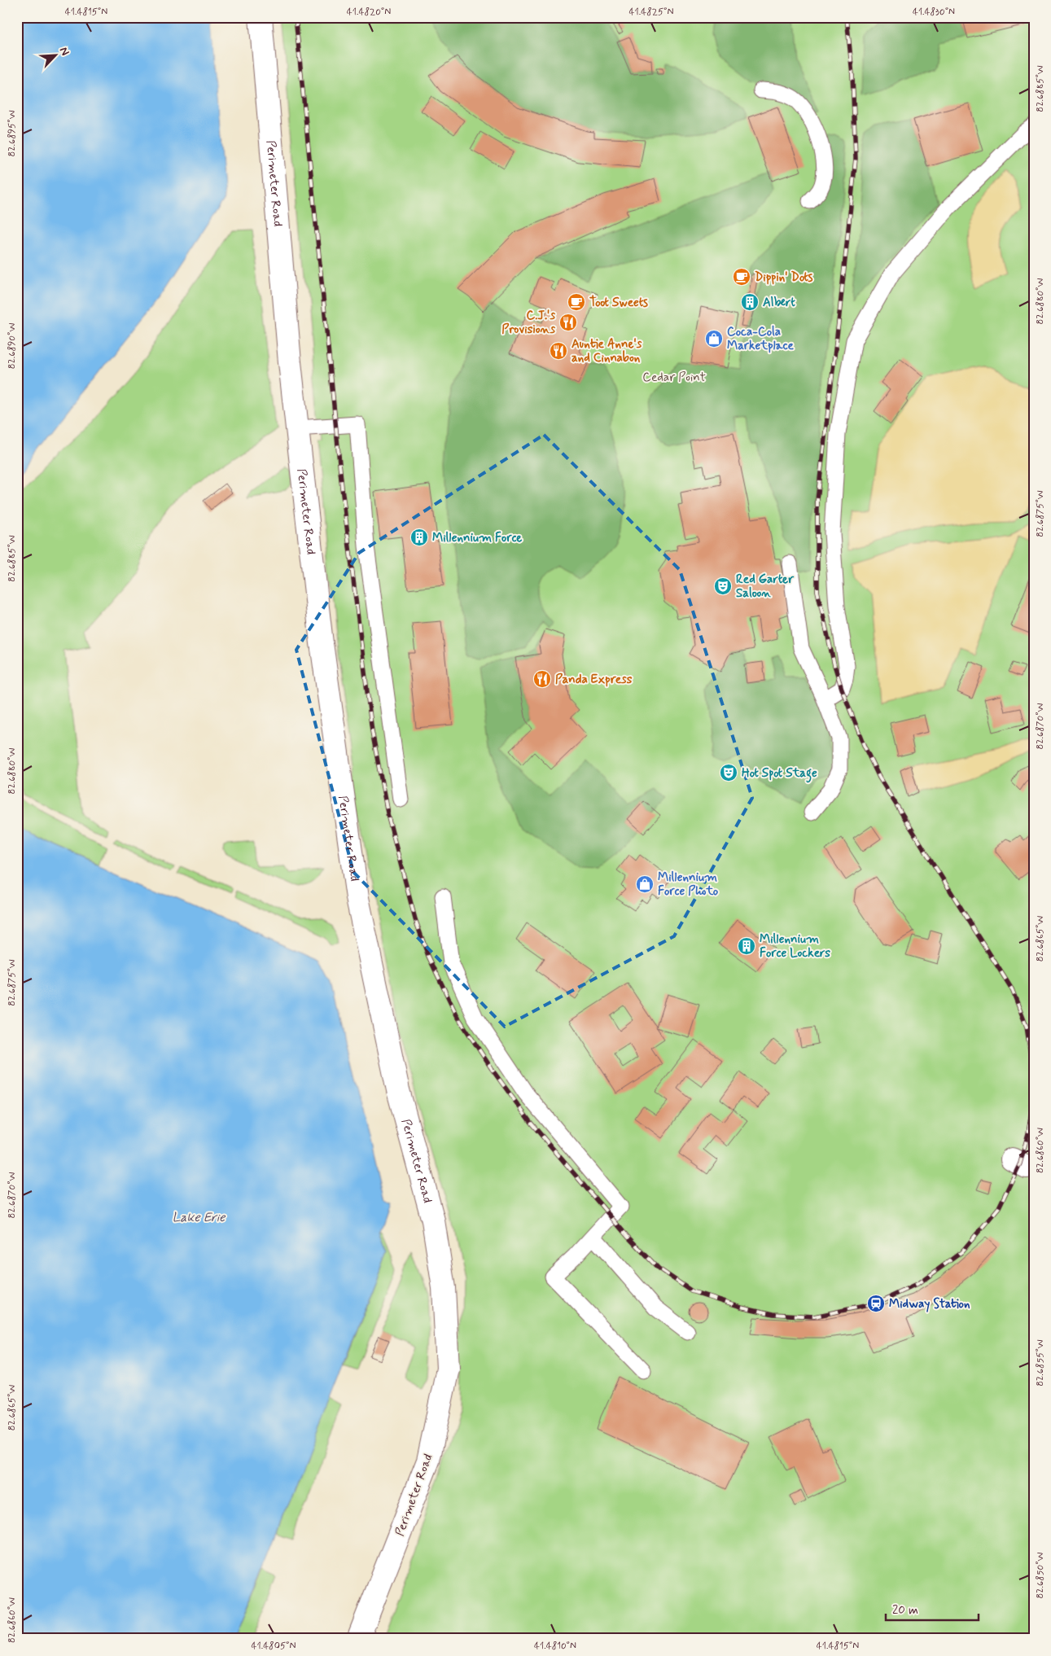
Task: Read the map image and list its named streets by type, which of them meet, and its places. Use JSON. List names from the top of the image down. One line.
{"streets":{"street":["Perimeter Road"]},"water":["Lake Erie"],"parks":["Cedar Point"],"places":{"cafe":["Dippin' Dots","Toot Sweets"],"building":["Albert","Millennium Force","Millennium Force Lockers"],"restaurant":["C.J.'s Provisions","Auntie Anne's and Cinnabon","Panda Express"],"shop":["Coca-Cola Marketplace","Millennium Force Photo"],"theatre":["Red Garter Saloon","Hot Spot Stage"],"station":["Midway Station"]},"scale_bar":"20 m","north":"top right","coordinates":["41.4815°N","41.4820°N","41.4825°N","41.4830°N","82.6885°W","82.6895°W","82.6880°W","82.6890°W","82.6875°W","82.6870°W","82.6865°W","82.6860°W","82.6855°W","82.6850°W","41.4805°N","41.4810°N"]}
